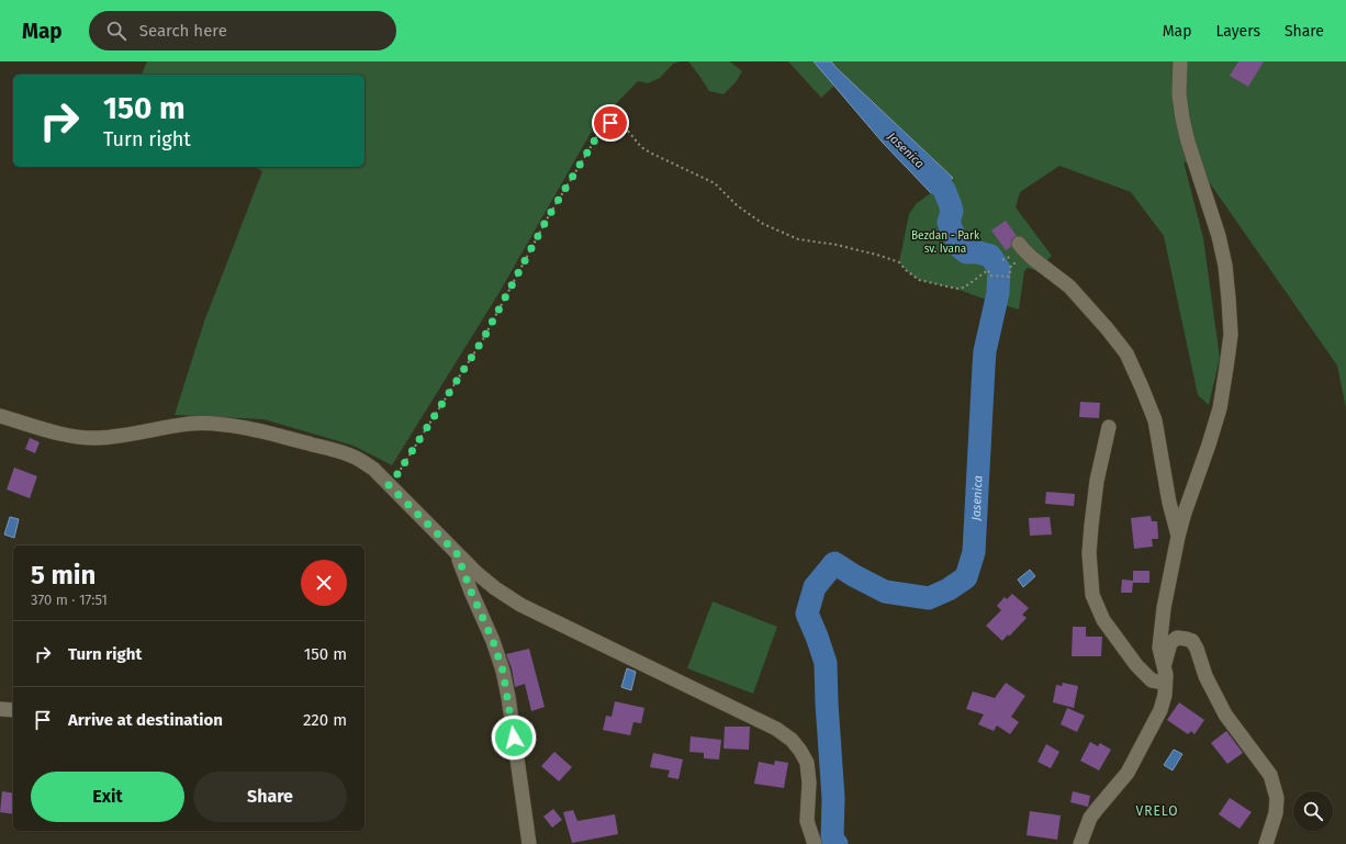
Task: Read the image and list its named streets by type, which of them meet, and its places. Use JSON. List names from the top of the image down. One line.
{"districts":["VRELO"],"water":["Jasenica"],"parks":["Bezdan - Park sv. Ivana"],"page":{"header":"Map","search":"Search here","nav":["Map","Layers","Share"],"turn":["150 m","Turn right"],"heading":["5 min","370 m · 17:51"],"list":[{"name":"Turn right","value":"150 m"},{"name":"Arrive at destination","value":"220 m"}],"buttons":["Exit","Share"]}}
